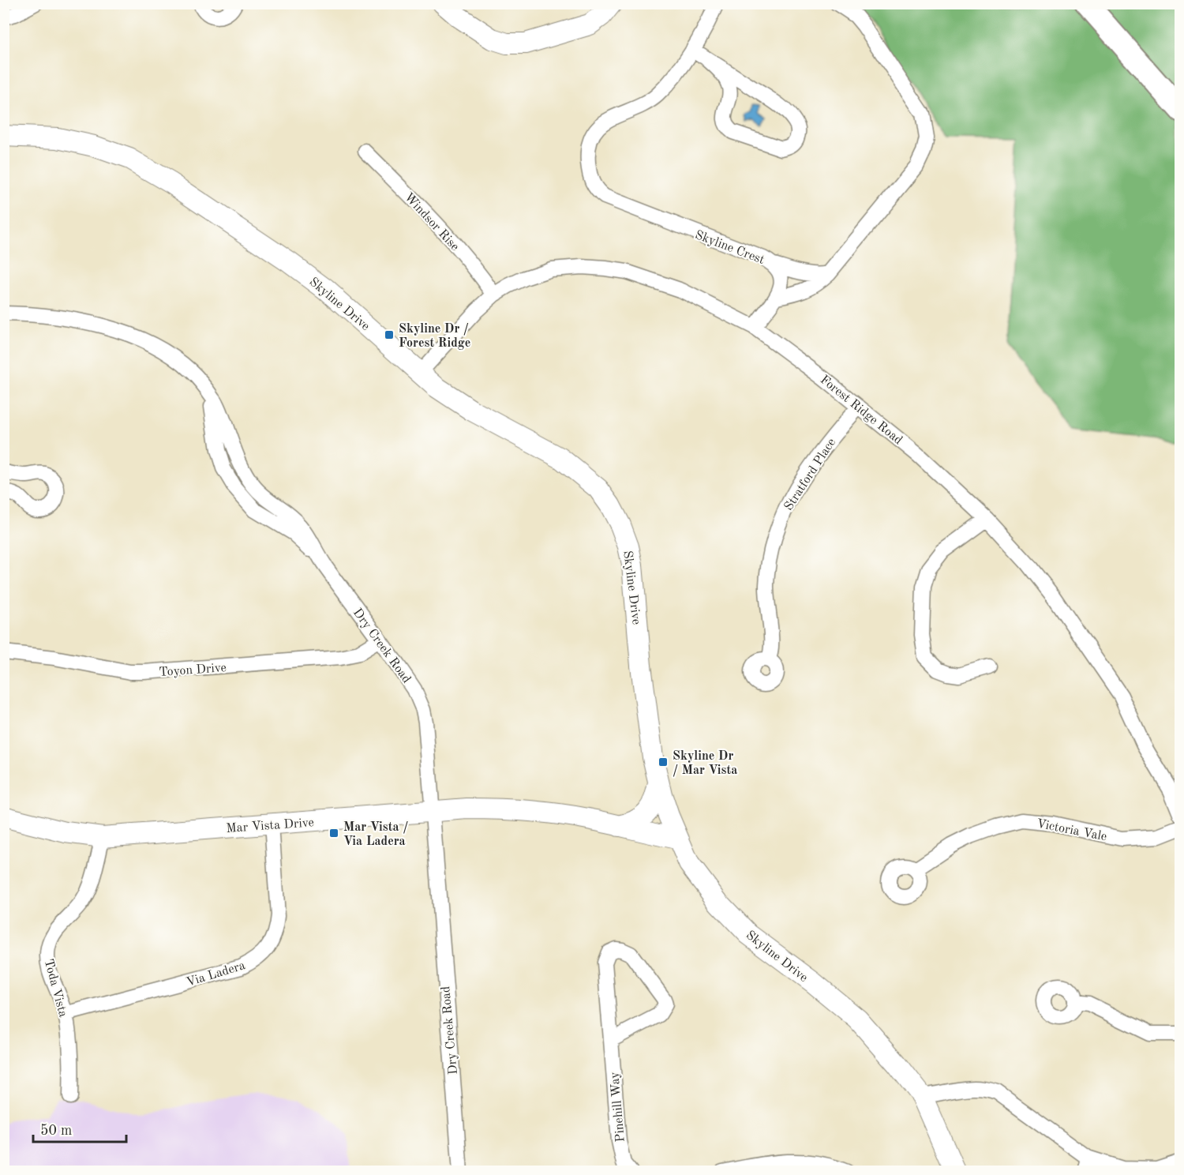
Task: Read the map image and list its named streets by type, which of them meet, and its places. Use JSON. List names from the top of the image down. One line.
{"streets":{"street":["Windsor Rise","Skyline Crest","Skyline Drive","Forest Ridge Road","Stratford Place","Dry Creek Road","Toyon Drive","Mar Vista Drive","Victoria Vale","Via Ladera","Toda Vista","Pinehill Way"]},"crossings":[["Windsor Rise","Forest Ridge Road"],["Skyline Drive","Forest Ridge Road"],["Skyline Drive","Mar Vista Drive"],["Forest Ridge Road","Stratford Place"],["Dry Creek Road","Toyon Drive"],["Dry Creek Road","Mar Vista Drive"],["Mar Vista Drive","Via Ladera"],["Mar Vista Drive","Toda Vista"],["Via Ladera","Toda Vista"]],"places":{"transit":["Skyline Dr / Forest Ridge","Skyline Dr / Mar Vista","Mar Vista / Via Ladera"]},"scale_bar":"50 m"}
